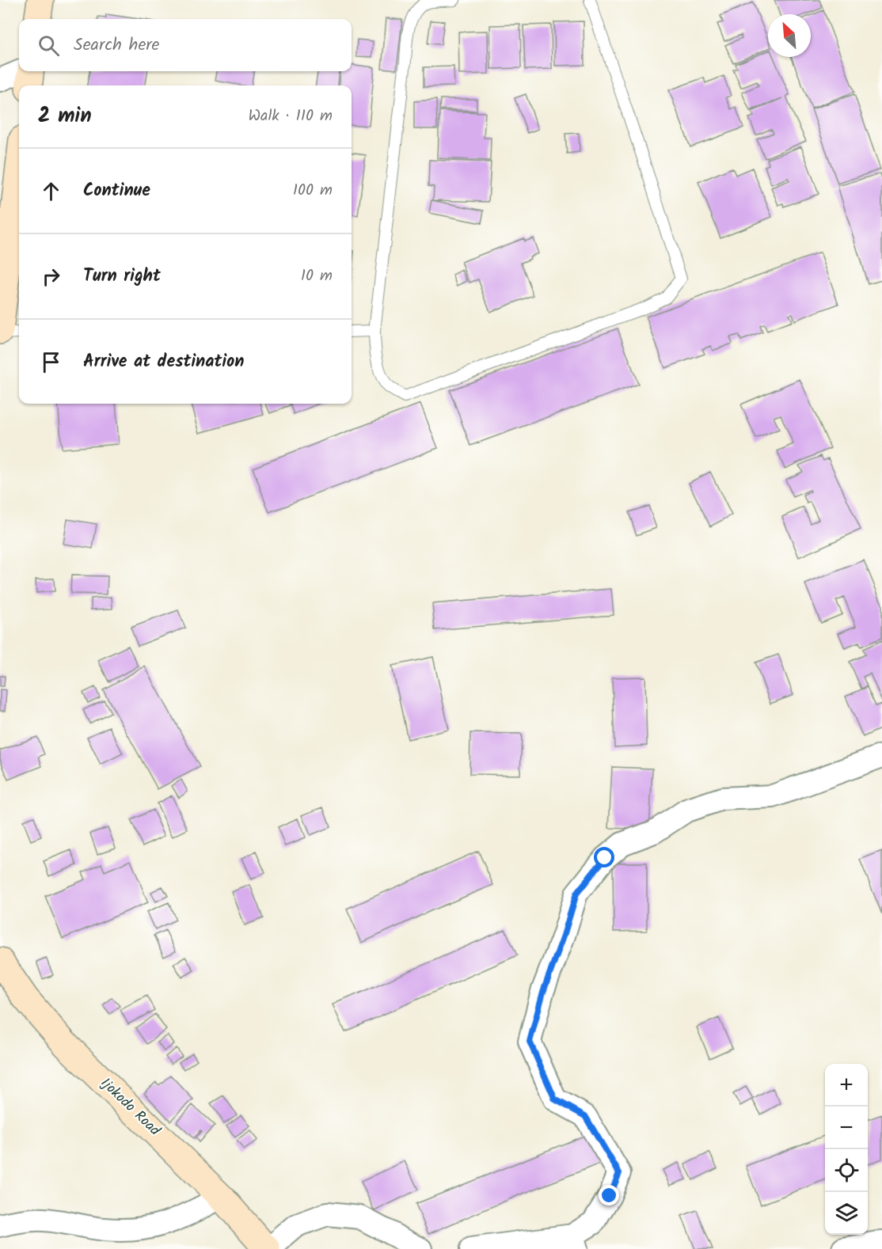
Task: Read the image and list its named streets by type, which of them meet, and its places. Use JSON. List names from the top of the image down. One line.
{"streets":{"main road":["Ijokodo Road"]},"north":"top left","page":{"search":"Search here","heading":["2 min","Walk · 110 m"],"list":[["Continue","100 m"],["Turn right","10 m"],"Arrive at destination"],"map_buttons":["+","−"]}}
